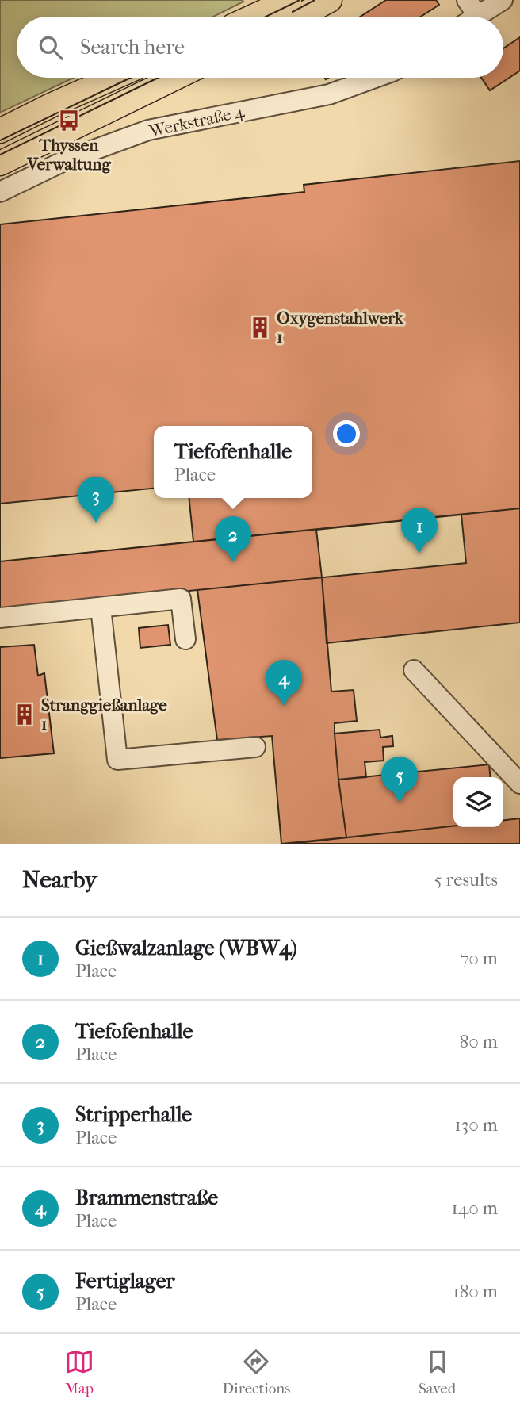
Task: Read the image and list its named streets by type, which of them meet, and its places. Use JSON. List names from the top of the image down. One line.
{"streets":{"lane":["Werkstraße 4"]},"places":{"bus stop":["Thyssen Verwaltung"],"building":["Oxygenstahlwerk 1","Stranggießanlage 1"]},"page":{"search":"Search here","popup":["Tiefofenhalle","Place"],"pins":["3","1","2","4","5"],"heading":["Nearby","5 results"],"list":[{"mark":"1","name":"Gießwalzanlage (WBW4)","note":"Place","value":"70 m"},{"mark":"2","name":"Tiefofenhalle","note":"Place","value":"80 m"},{"mark":"3","name":"Stripperhalle","note":"Place","value":"130 m"},{"mark":"4","name":"Brammenstraße","note":"Place","value":"140 m"},{"mark":"5","name":"Fertiglager","note":"Place","value":"180 m"}],"nav":["Map","Directions","Saved"]}}
